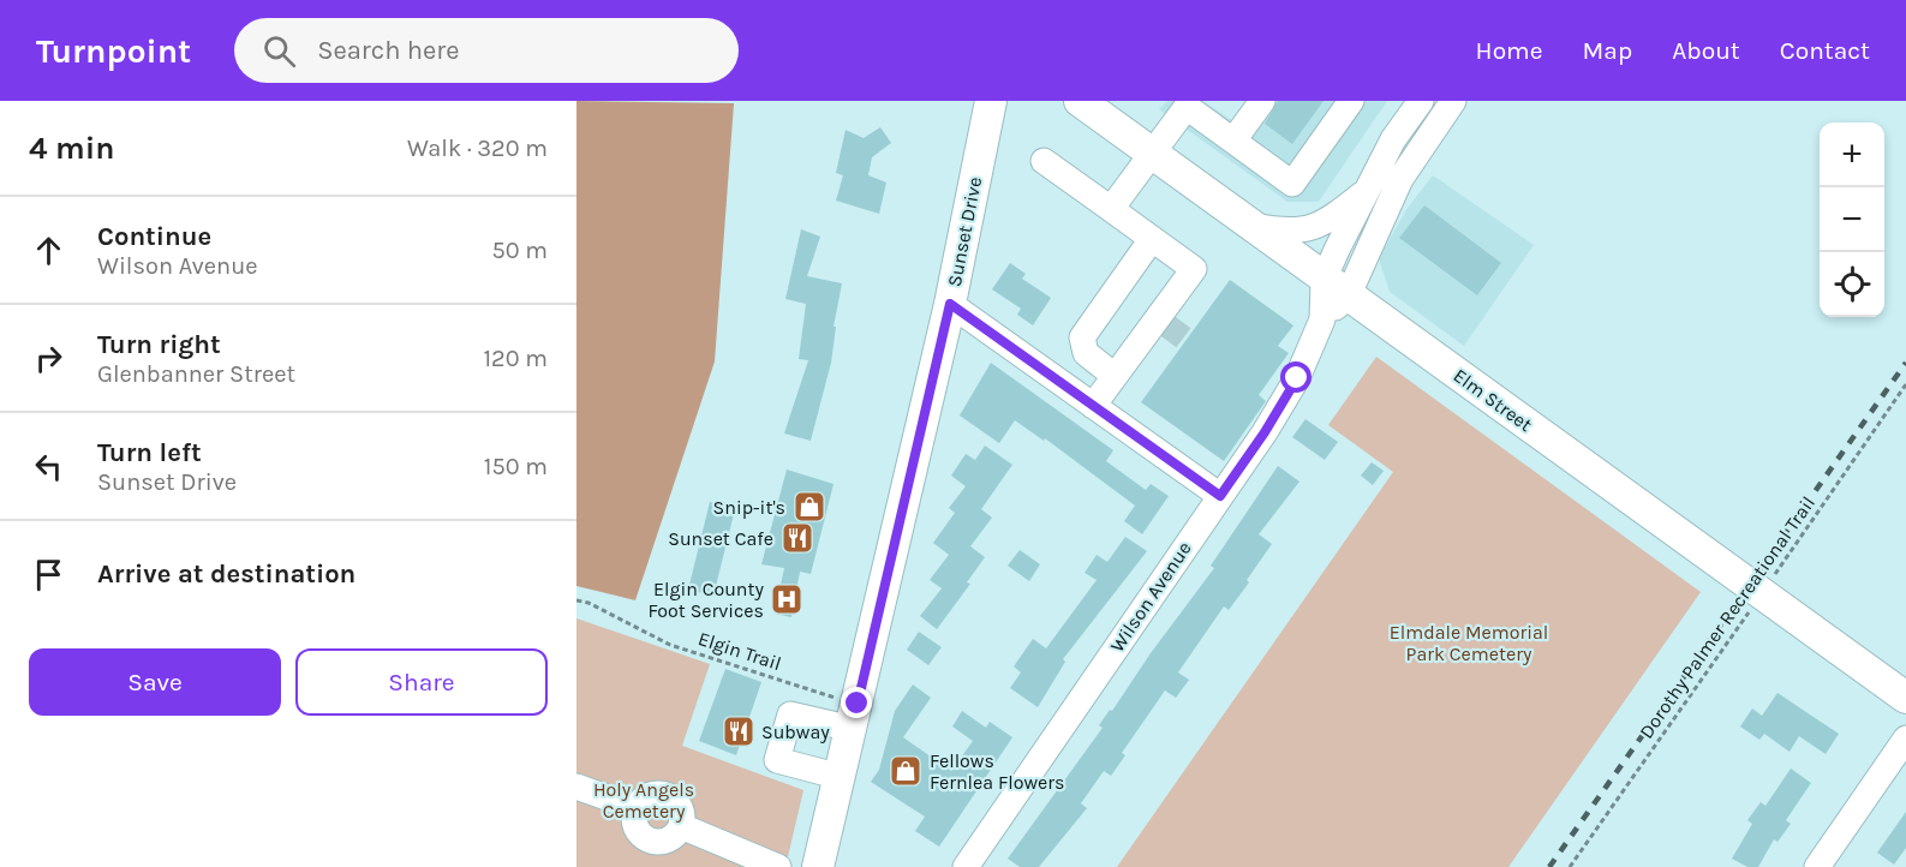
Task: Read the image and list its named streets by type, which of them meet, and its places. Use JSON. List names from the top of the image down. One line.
{"streets":{"main road":["Sunset Drive","Elm Street"],"street":["Wilson Avenue"],"path":["Dorothy Palmer Recreational Trail","Elgin Trail"]},"crossings":[["Sunset Drive","Elgin Trail"],["Elm Street","Wilson Avenue"],["Elm Street","Dorothy Palmer Recreational Trail"]],"parks":["Elmdale Memorial Park Cemetery","Holy Angels Cemetery"],"places":{"shop":["Snip-it's","Fellows Fernlea Flowers"],"restaurant":["Sunset Cafe","Subway"],"hospital":["Elgin County Foot Services"]},"page":{"header":"Turnpoint","search":"Search here","nav":["Home","Map","About","Contact"],"heading":["4 min","Walk · 320 m"],"map_buttons":["+","−"],"list":[["Continue","Wilson Avenue","50 m"],["Turn right","Glenbanner Street","120 m"],["Turn left","Sunset Drive","150 m"],"Arrive at destination"],"buttons":["Save","Share"]}}
